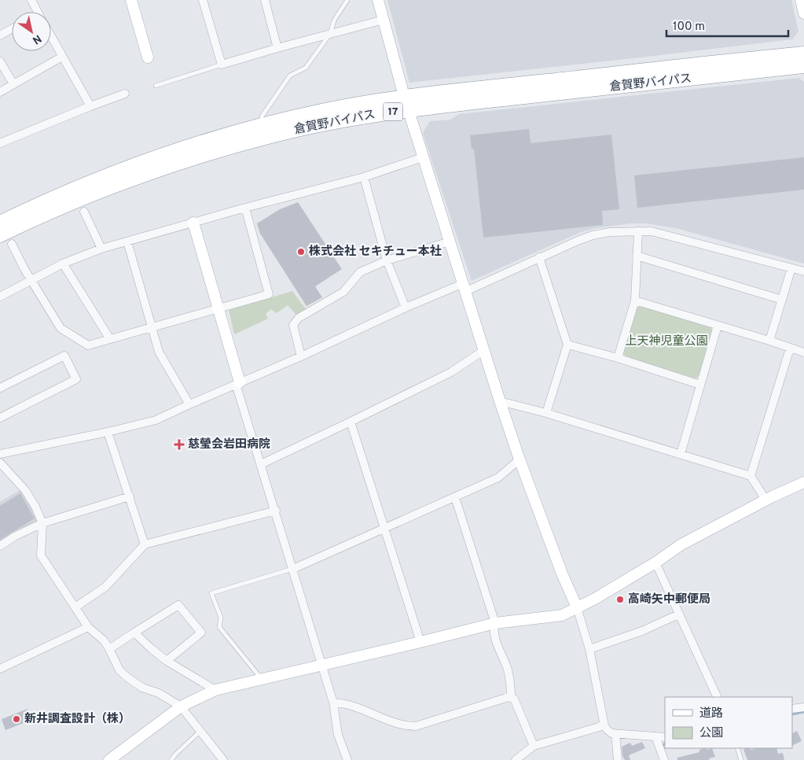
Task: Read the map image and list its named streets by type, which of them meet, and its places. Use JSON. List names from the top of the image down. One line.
{"streets":{"highway":["倉賀野バイパス","17"]},"parks":["上天神児童公園"],"places":{"other":["株式会社 セキチュー本社","高崎矢中郵便局","新井調査設計（株）"],"health":["慈瑩会岩田病院"]},"legend":["道路","公園"],"scale_bar":"100 m","north":"bottom right"}
